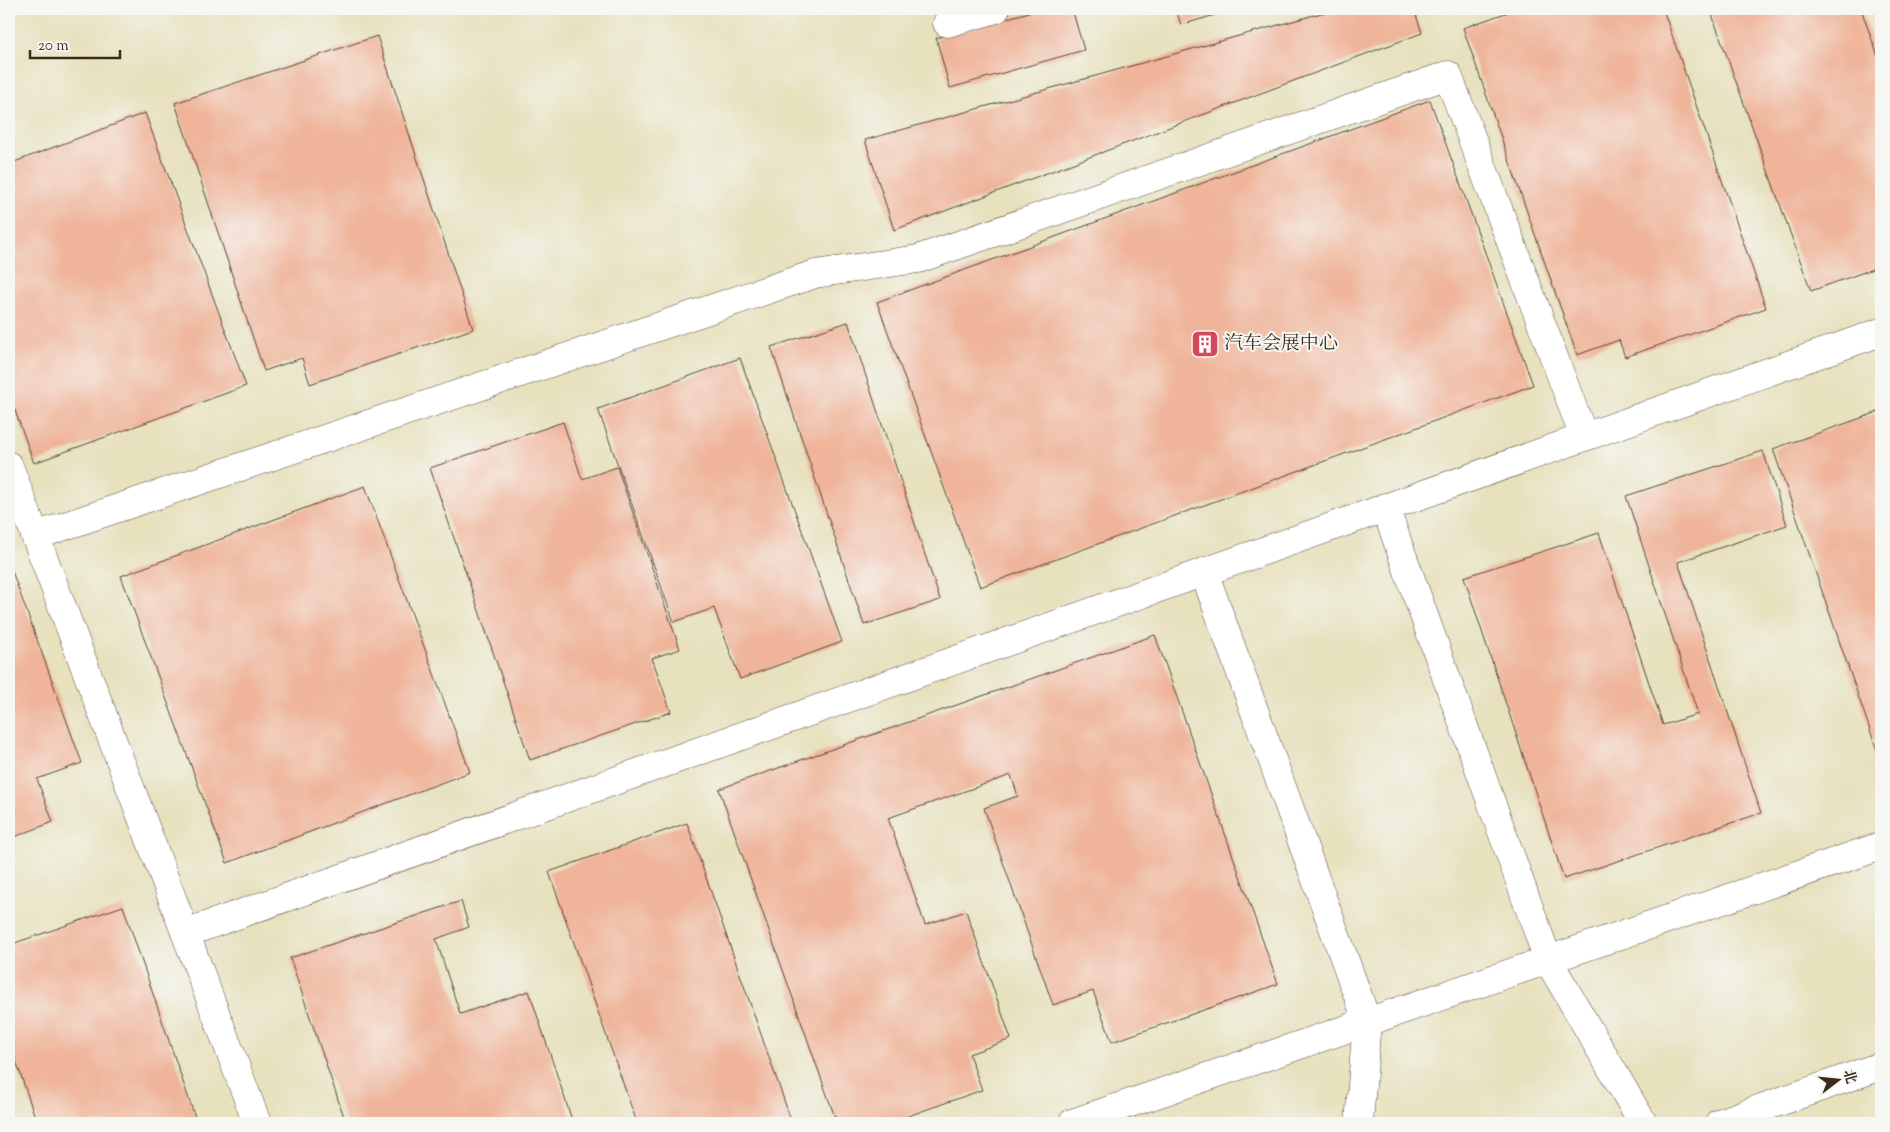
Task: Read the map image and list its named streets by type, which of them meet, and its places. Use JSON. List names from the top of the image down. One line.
{"places":{"building":["汽车会展中心"]},"scale_bar":"20 m","north":"right"}
